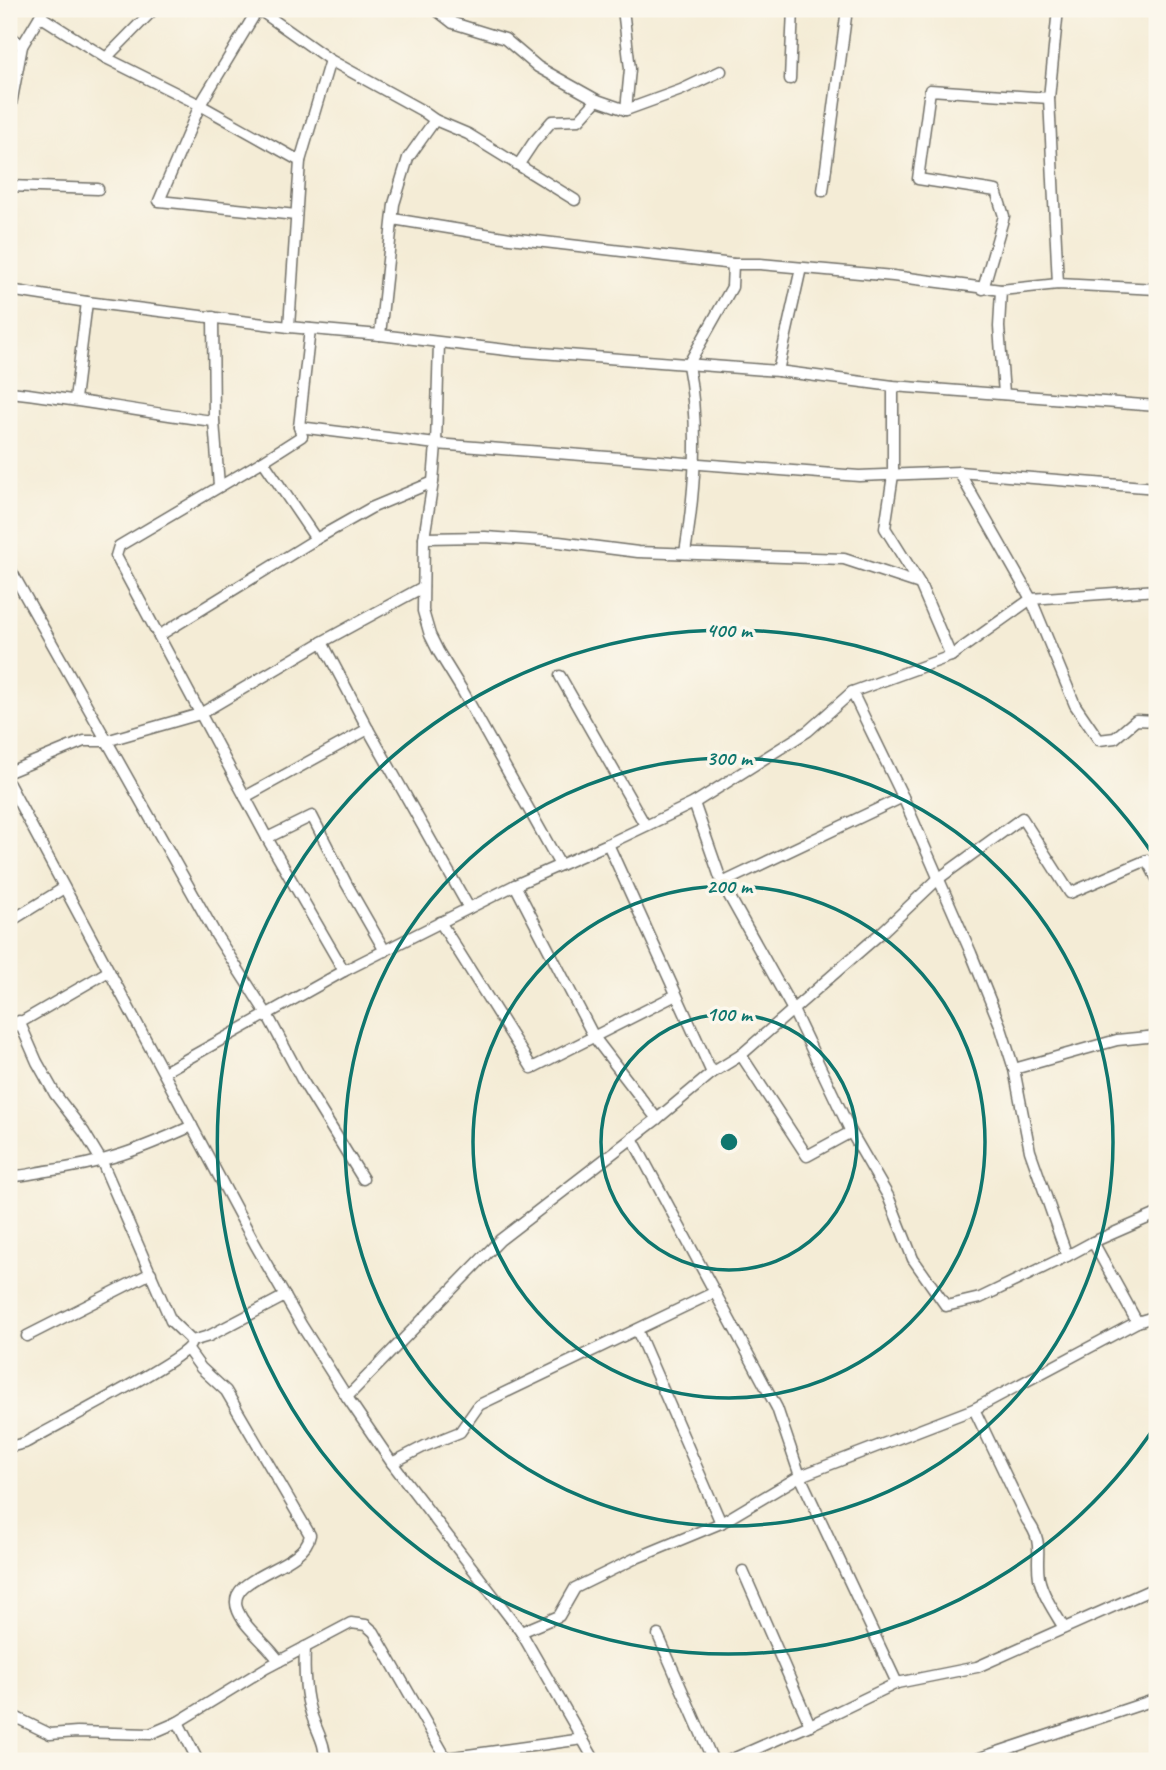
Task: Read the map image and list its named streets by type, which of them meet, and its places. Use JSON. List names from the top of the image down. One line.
{"rings":["400 m","300 m","200 m","100 m"]}
